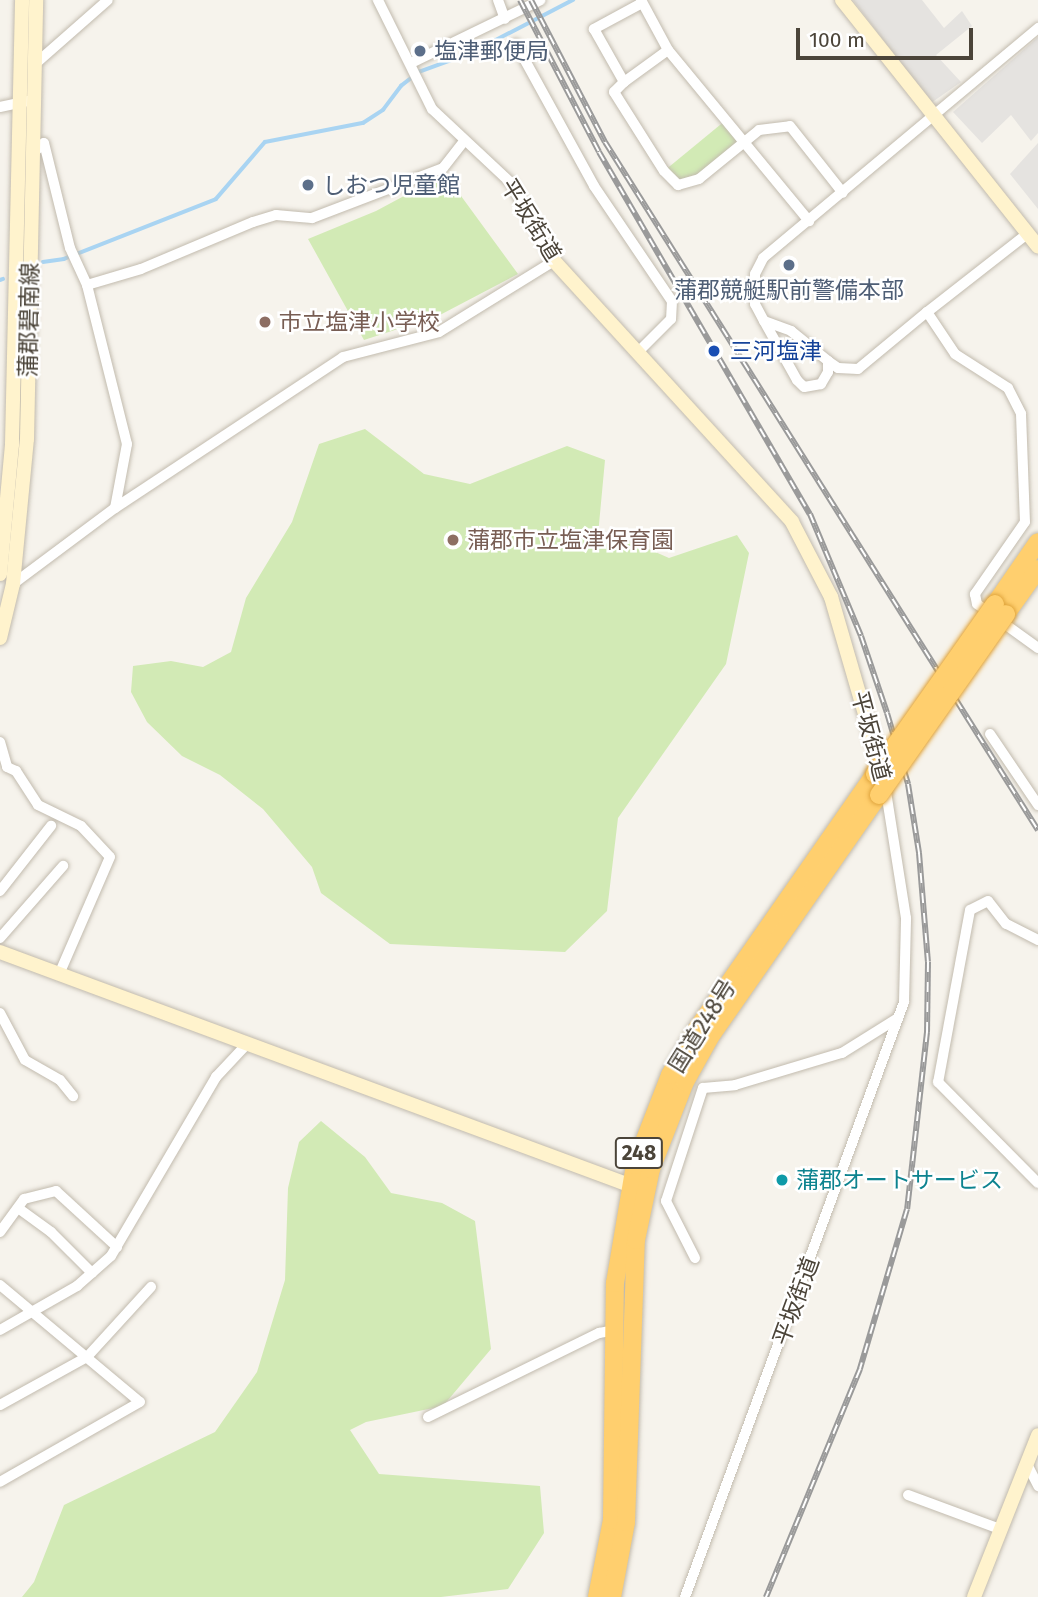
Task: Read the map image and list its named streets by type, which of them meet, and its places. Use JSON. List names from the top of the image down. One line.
{"streets":{"highway":["国道248号","248"],"street":["平坂街道","蒲郡碧南線"]},"places":["塩津郵便局","しおつ児童館","蒲郡競艇駅前警備本部","市立塩津小学校","三河塩津","蒲郡市立塩津保育園","蒲郡オートサービス"],"scale_bar":"100 m"}
